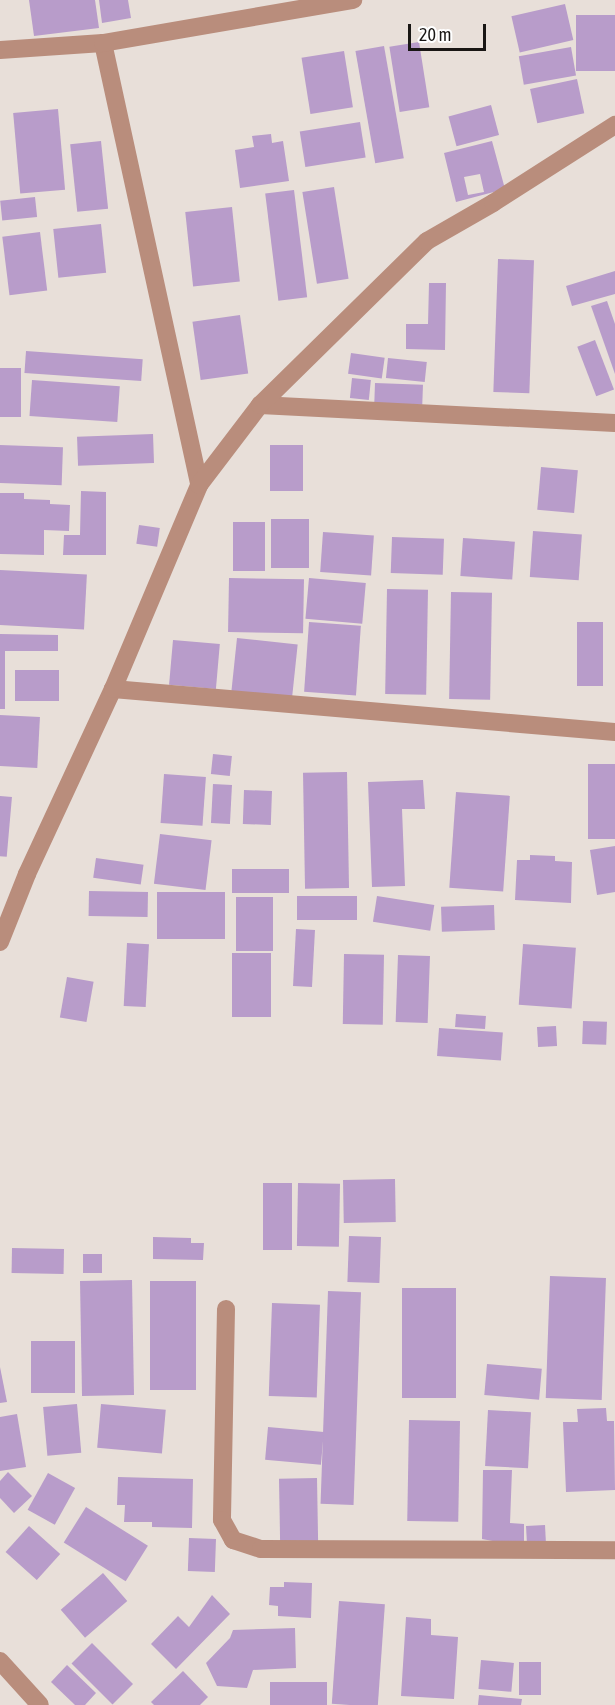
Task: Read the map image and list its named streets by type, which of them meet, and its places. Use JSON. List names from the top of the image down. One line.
{"scale_bar":"20 m"}
